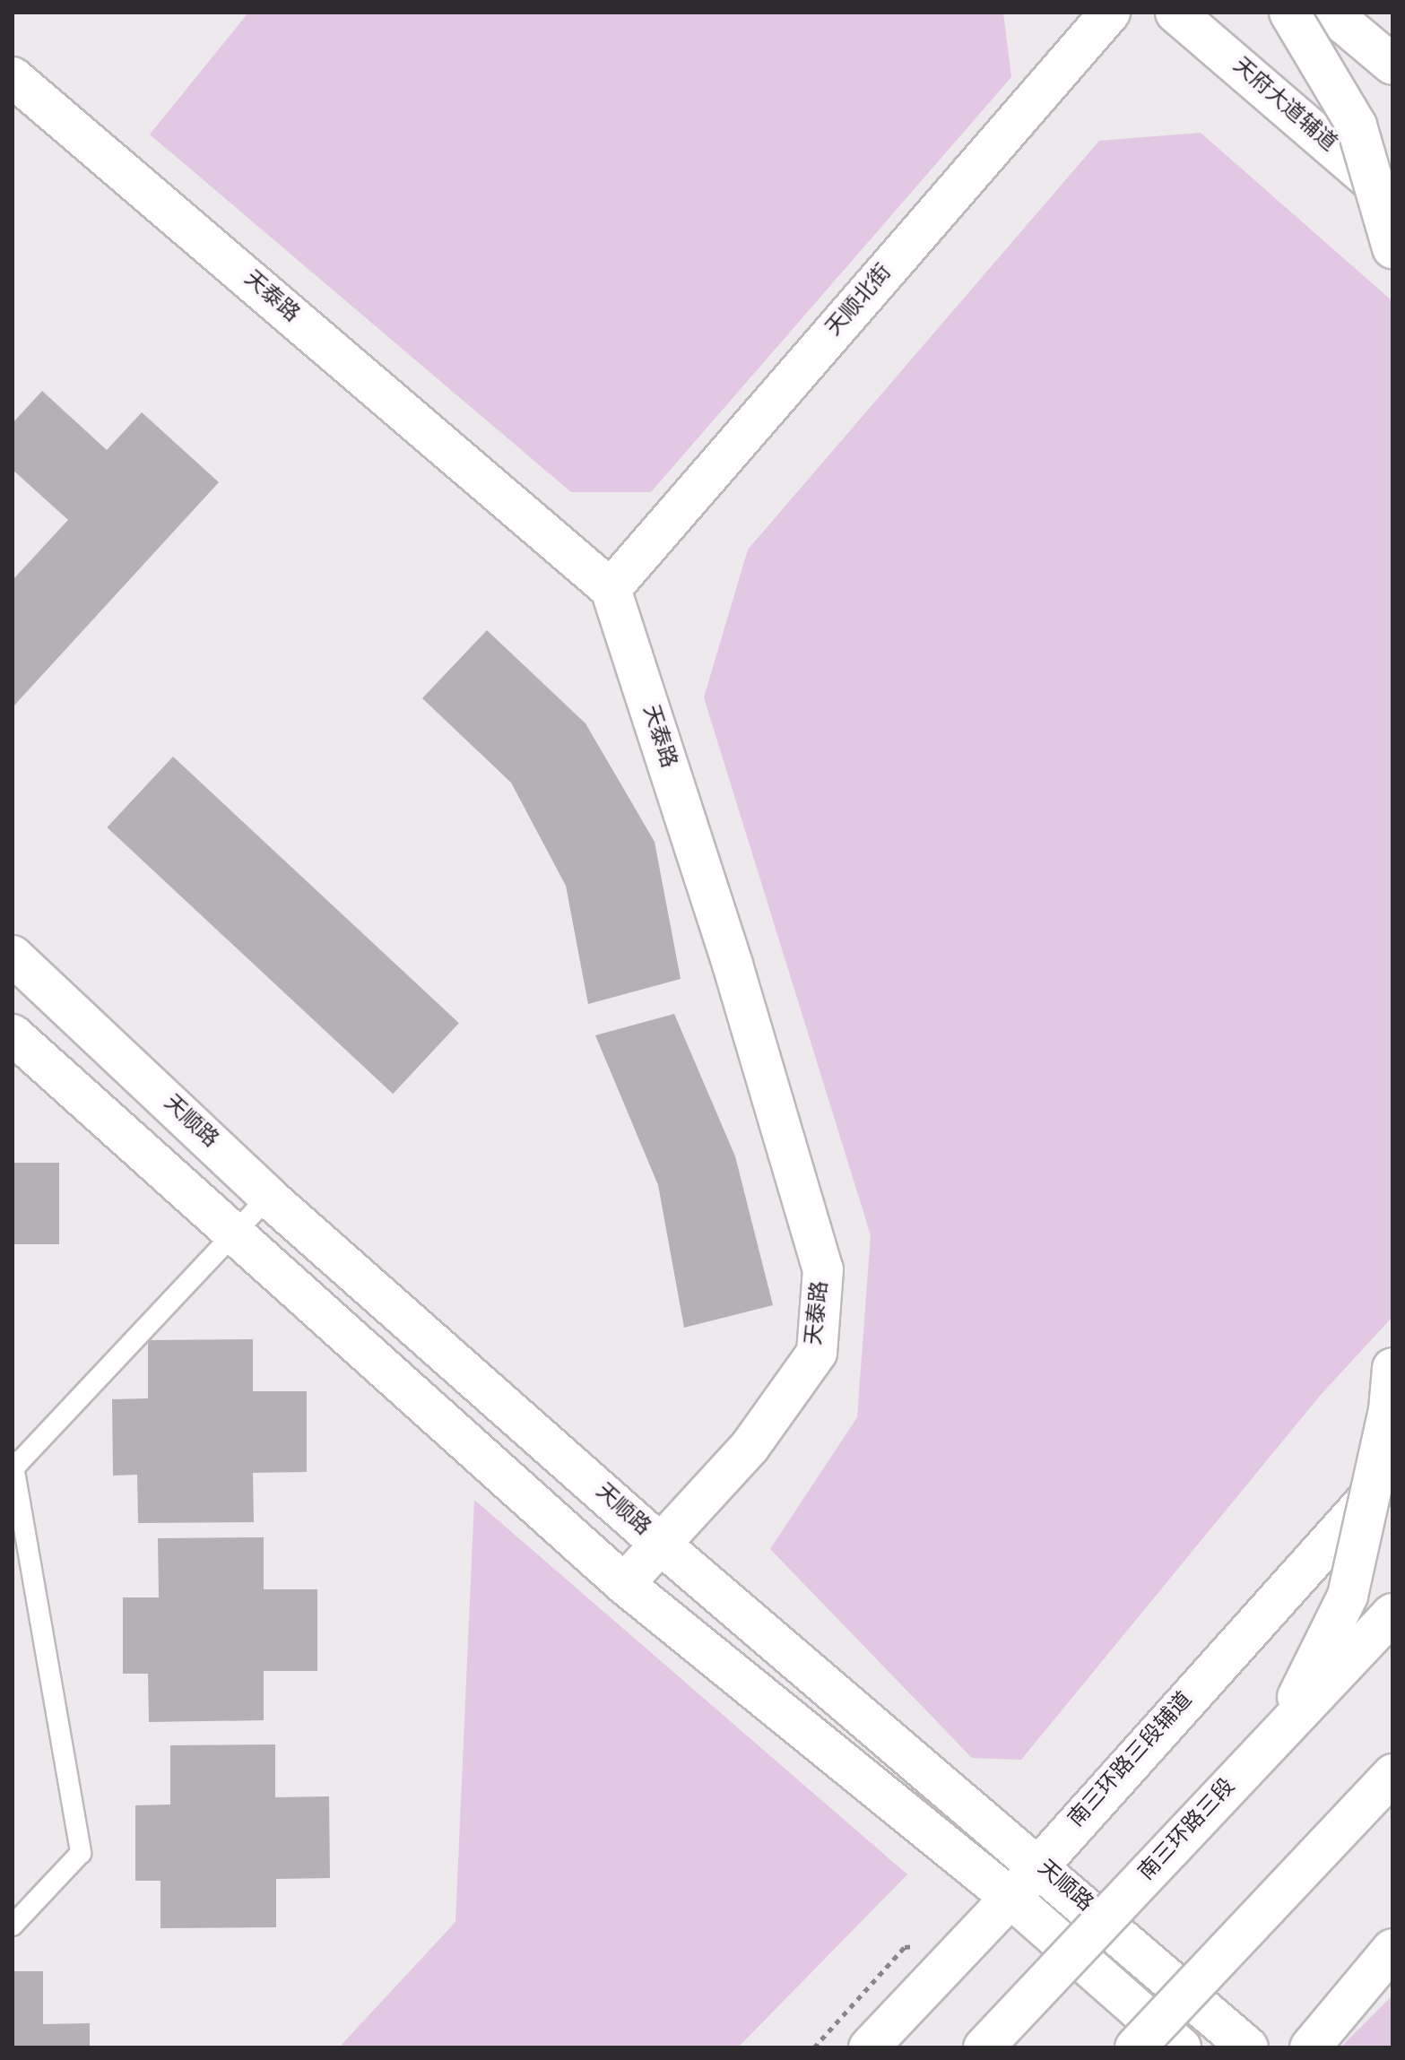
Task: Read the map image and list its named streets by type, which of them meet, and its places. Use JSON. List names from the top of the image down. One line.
{"streets":{"main road":["天府大道辅道","天泰路","天顺北街","天顺路","南三环路三段辅道","南三环路三段"]},"crossings":[["天泰路","天顺北街"],["天泰路","天顺路"],["天顺路","南三环路三段辅道"]]}
